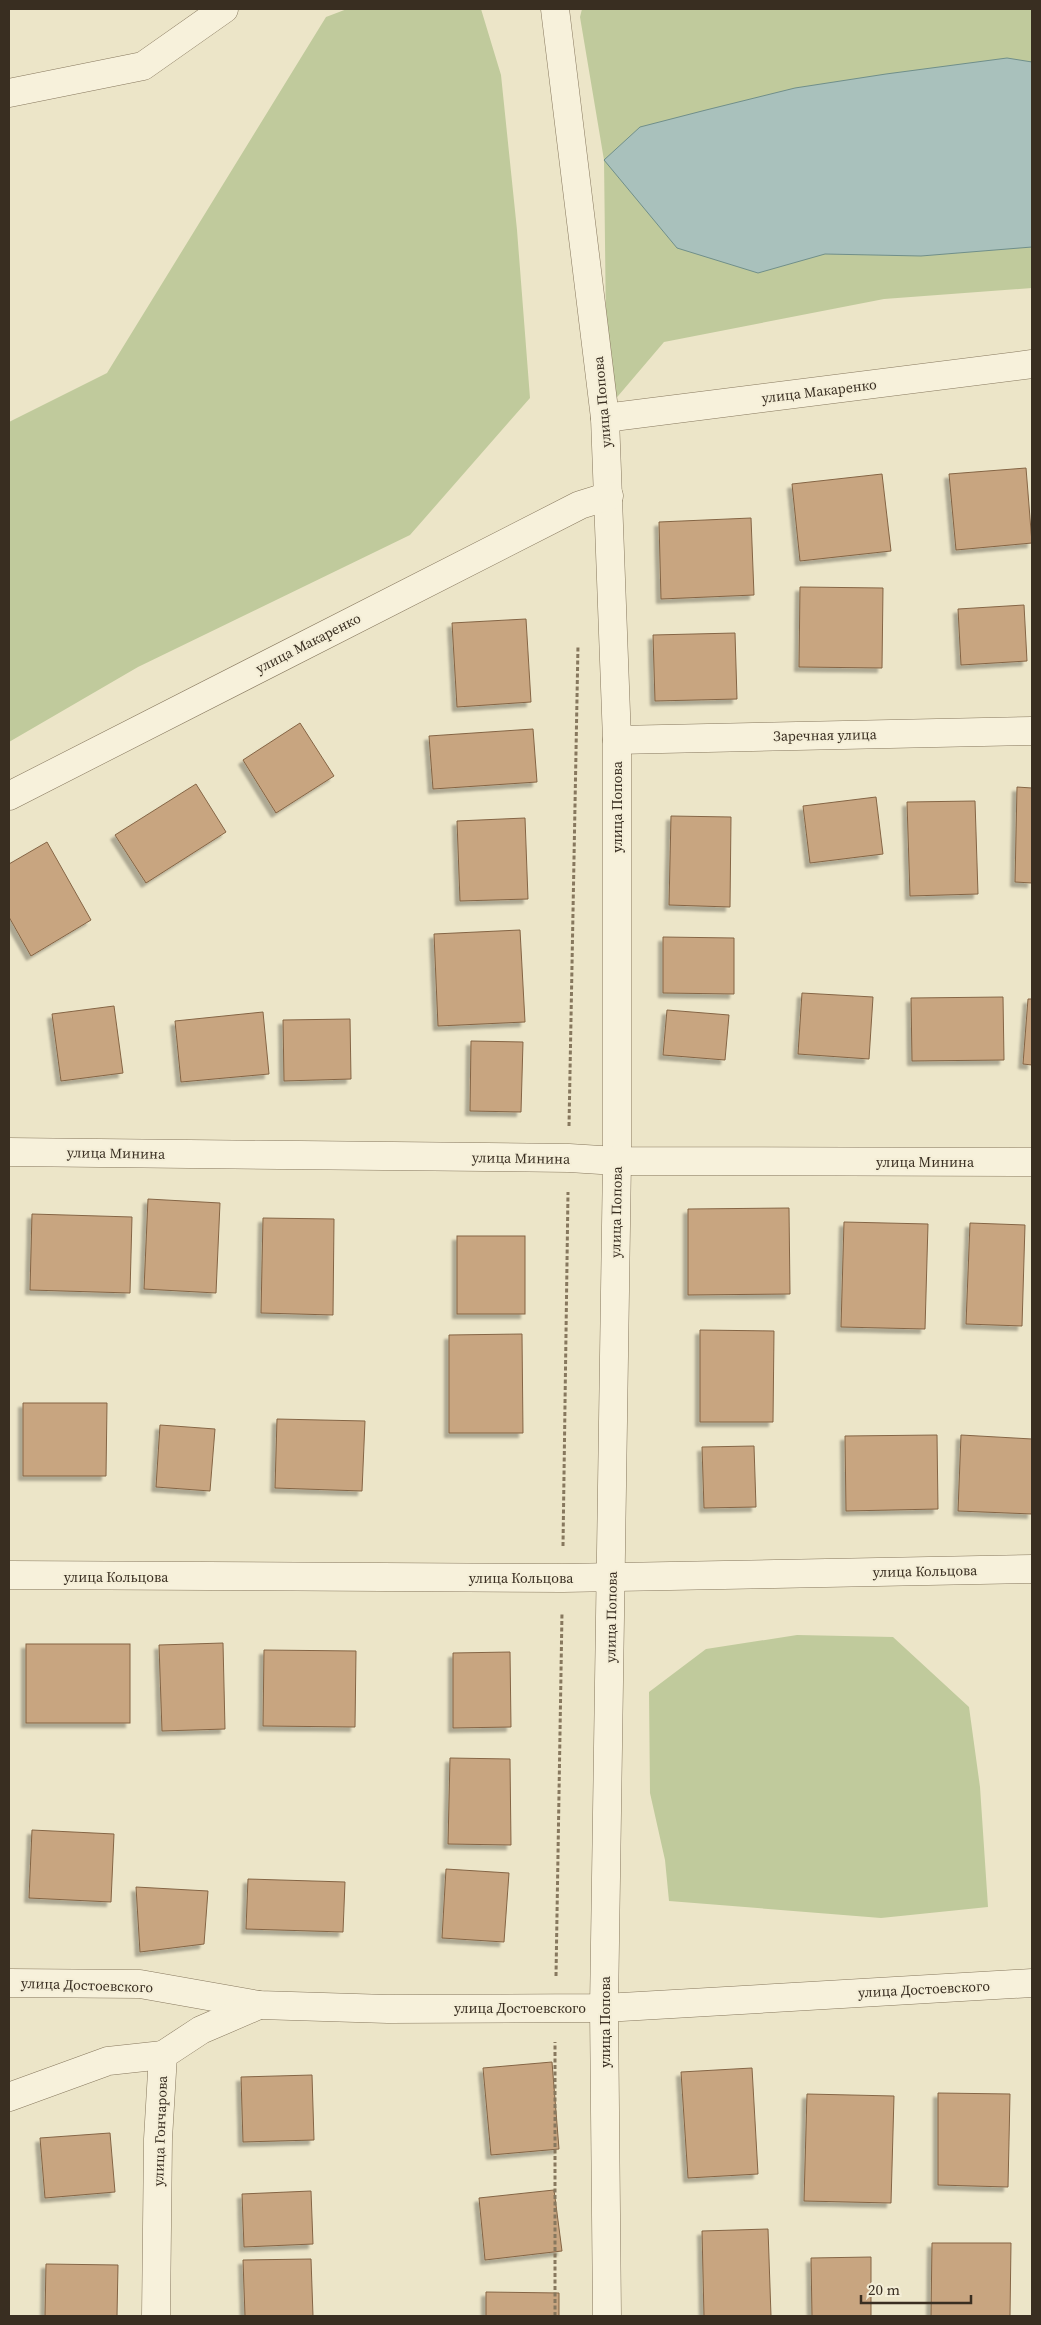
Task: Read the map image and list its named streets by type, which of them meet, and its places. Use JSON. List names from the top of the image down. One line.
{"streets":{"street":["улица Макаренко","улица Попова","Заречная улица","улица Минина","улица Кольцова","улица Достоевского","улица Гончарова"]},"crossings":[["улица Макаренко","улица Попова"],["улица Попова","Заречная улица"],["улица Попова","улица Минина"],["улица Попова","улица Кольцова"],["улица Попова","улица Достоевского"],["улица Достоевского","улица Гончарова"]],"scale_bar":"20 m"}
